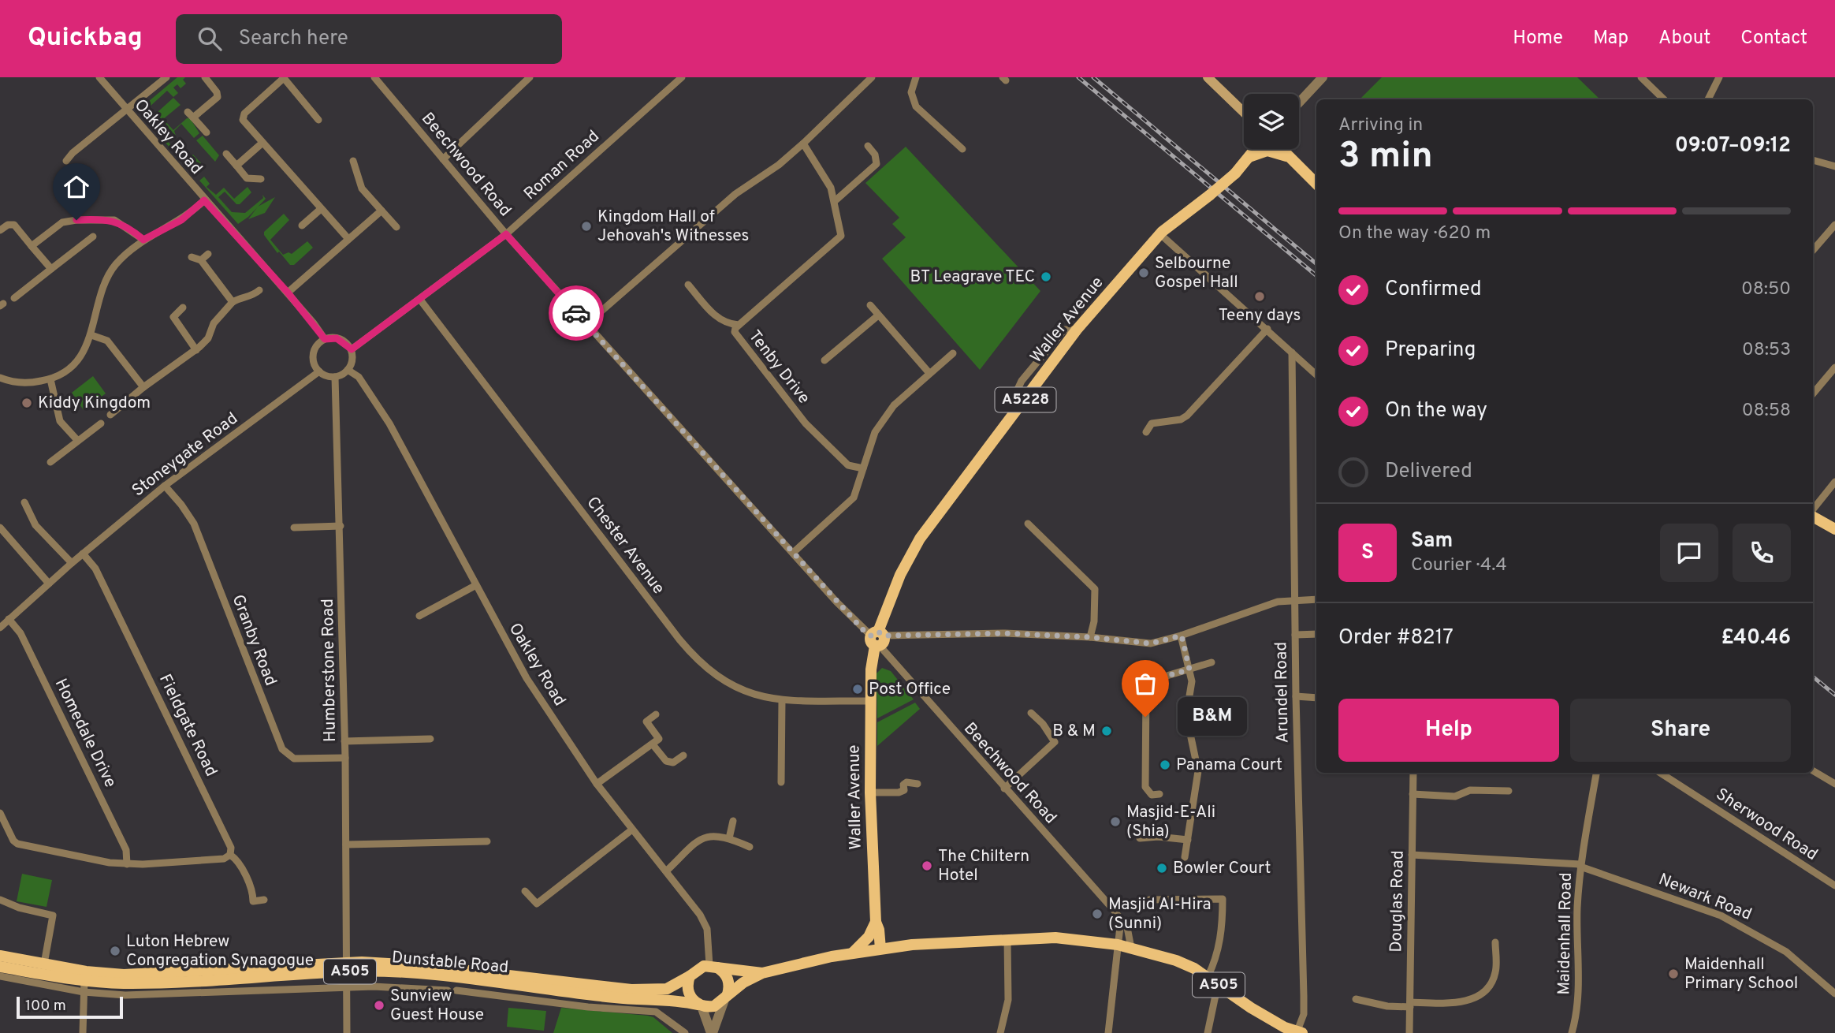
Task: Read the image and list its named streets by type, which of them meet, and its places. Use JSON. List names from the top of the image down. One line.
{"streets":{"main road":["Waller Avenue","A5228","Dunstable Road","A505"],"street":["Oakley Road","Beechwood Road","Roman Road","Tenby Drive","Stoneygate Road","Chester Avenue","Granby Road","Humberstone Road","Arundel Road","Fieldgate Road","Homedale Drive","Sherwood Road","Newark Road","Douglas Road","Maidenhall Road"]},"crossings":[["Oakley Road","Roman Road"],["Oakley Road","Stoneygate Road"],["Oakley Road","Humberstone Road"],["Oakley Road","Dunstable Road"],["Oakley Road","A505"],["Beechwood Road","Roman Road"],["Beechwood Road","Waller Avenue"],["Beechwood Road","A505"],["Roman Road","Stoneygate Road"],["Roman Road","Chester Avenue"],["Roman Road","Humberstone Road"],["Waller Avenue","Chester Avenue"],["Waller Avenue","A505"],["Stoneygate Road","Granby Road"],["Stoneygate Road","Humberstone Road"],["Stoneygate Road","Fieldgate Road"],["Stoneygate Road","Homedale Drive"],["Granby Road","Humberstone Road"],["Humberstone Road","Dunstable Road"],["Arundel Road","A505"],["Newark Road","Douglas Road"],["Newark Road","Maidenhall Road"],["Dunstable Road","A505"]],"places":["Kingdom Hall of Jehovah's Witnesses","Selbourne Gospel Hall","BT Leagrave TEC","Teeny days","Kiddy Kingdom","Post Office","B&M","B & M","Panama Court","Masjid-E-Ali (Shia)","The Chiltern Hotel","Bowler Court","Masjid Al-Hira (Sunni)","Luton Hebrew Congregation Synagogue","Maidenhall Primary School","Sunview Guest House"],"scale_bar":"100 m","page":{"header":"Quickbag","search":"Search here","nav":["Home","Map","About","Contact"],"heading":["3 min","Arriving in","09:07–09:12"],"panel":["Sam","Courier · 4.4","Order #8217","£40.46"],"bar":"On the way · 620 m","list":[["Confirmed","08:50"],["Preparing","08:53"],["On the way","08:58"],"Delivered"],"round":"S","buttons":["Help","Share"],"bubble":"B&M","scale":"100 m"}}
